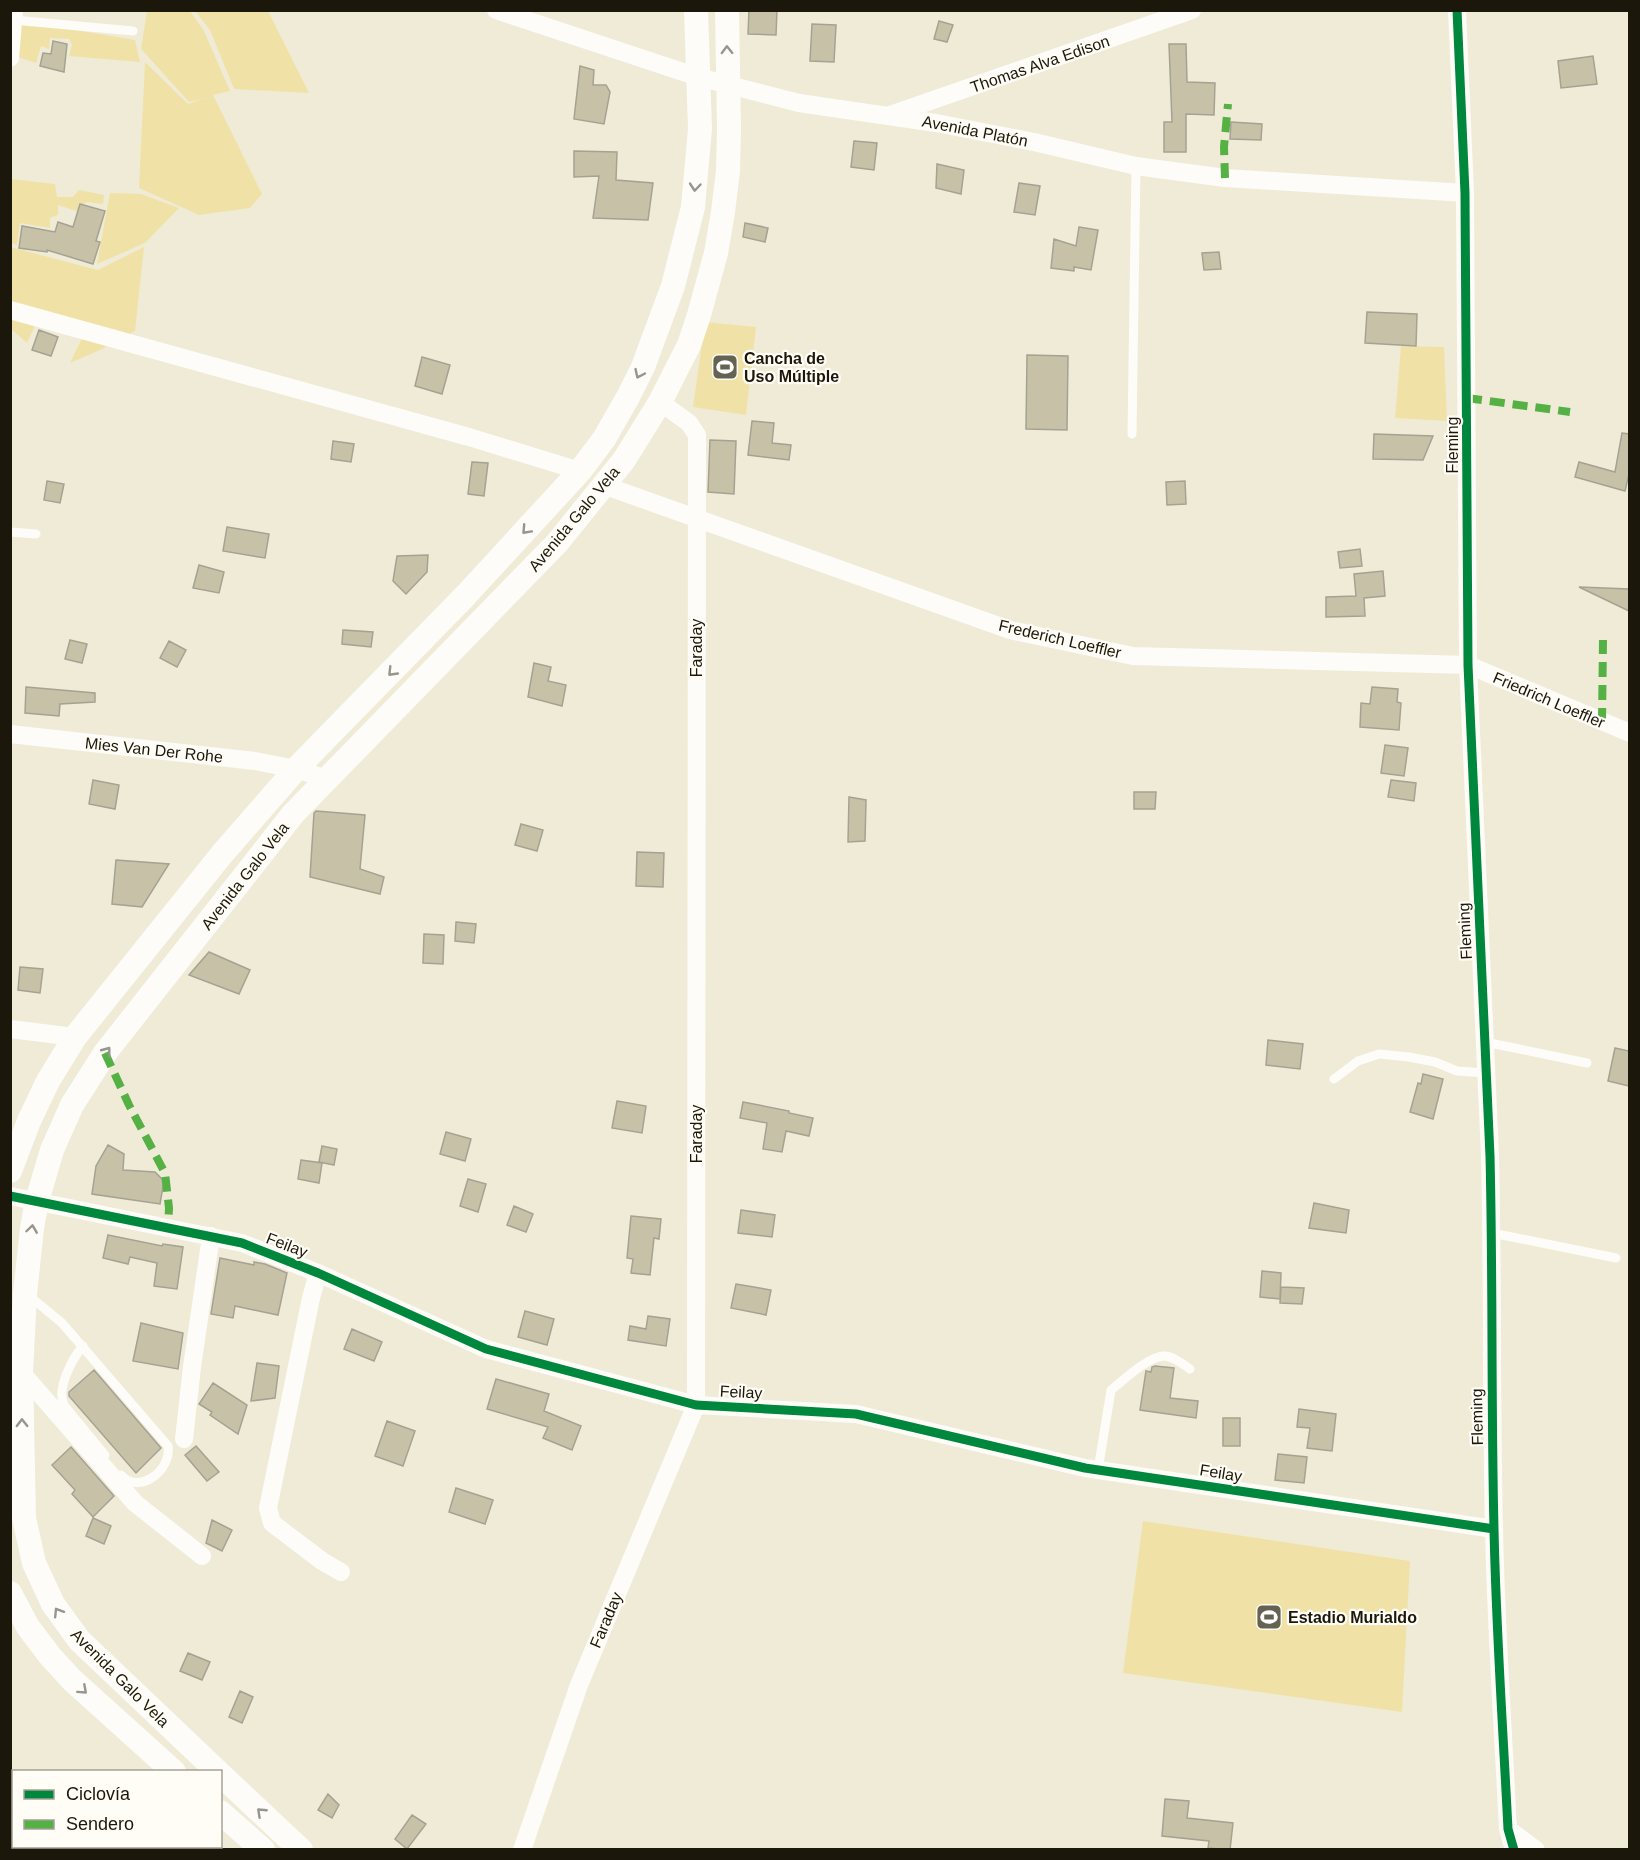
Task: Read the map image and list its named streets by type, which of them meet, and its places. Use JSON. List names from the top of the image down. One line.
{"streets":{"main road":["Avenida Galo Vela"],"street":["Thomas Alva Edison","Avenida Platón","Fleming","Frederich Loeffler","Faraday","Friedrich Loeffler","Mies Van Der Rohe","Feilay"]},"crossings":[["Thomas Alva Edison","Avenida Platón"],["Avenida Platón","Fleming"],["Avenida Platón","Avenida Galo Vela"],["Fleming","Frederich Loeffler"],["Fleming","Friedrich Loeffler"],["Fleming","Feilay"],["Avenida Galo Vela","Frederich Loeffler"],["Avenida Galo Vela","Faraday"],["Avenida Galo Vela","Mies Van Der Rohe"],["Avenida Galo Vela","Feilay"],["Frederich Loeffler","Faraday"],["Frederich Loeffler","Friedrich Loeffler"],["Faraday","Feilay"]],"places":{"sports":["Cancha de Uso Múltiple","Estadio Murialdo"]},"legend":["Ciclovía","Sendero"]}
